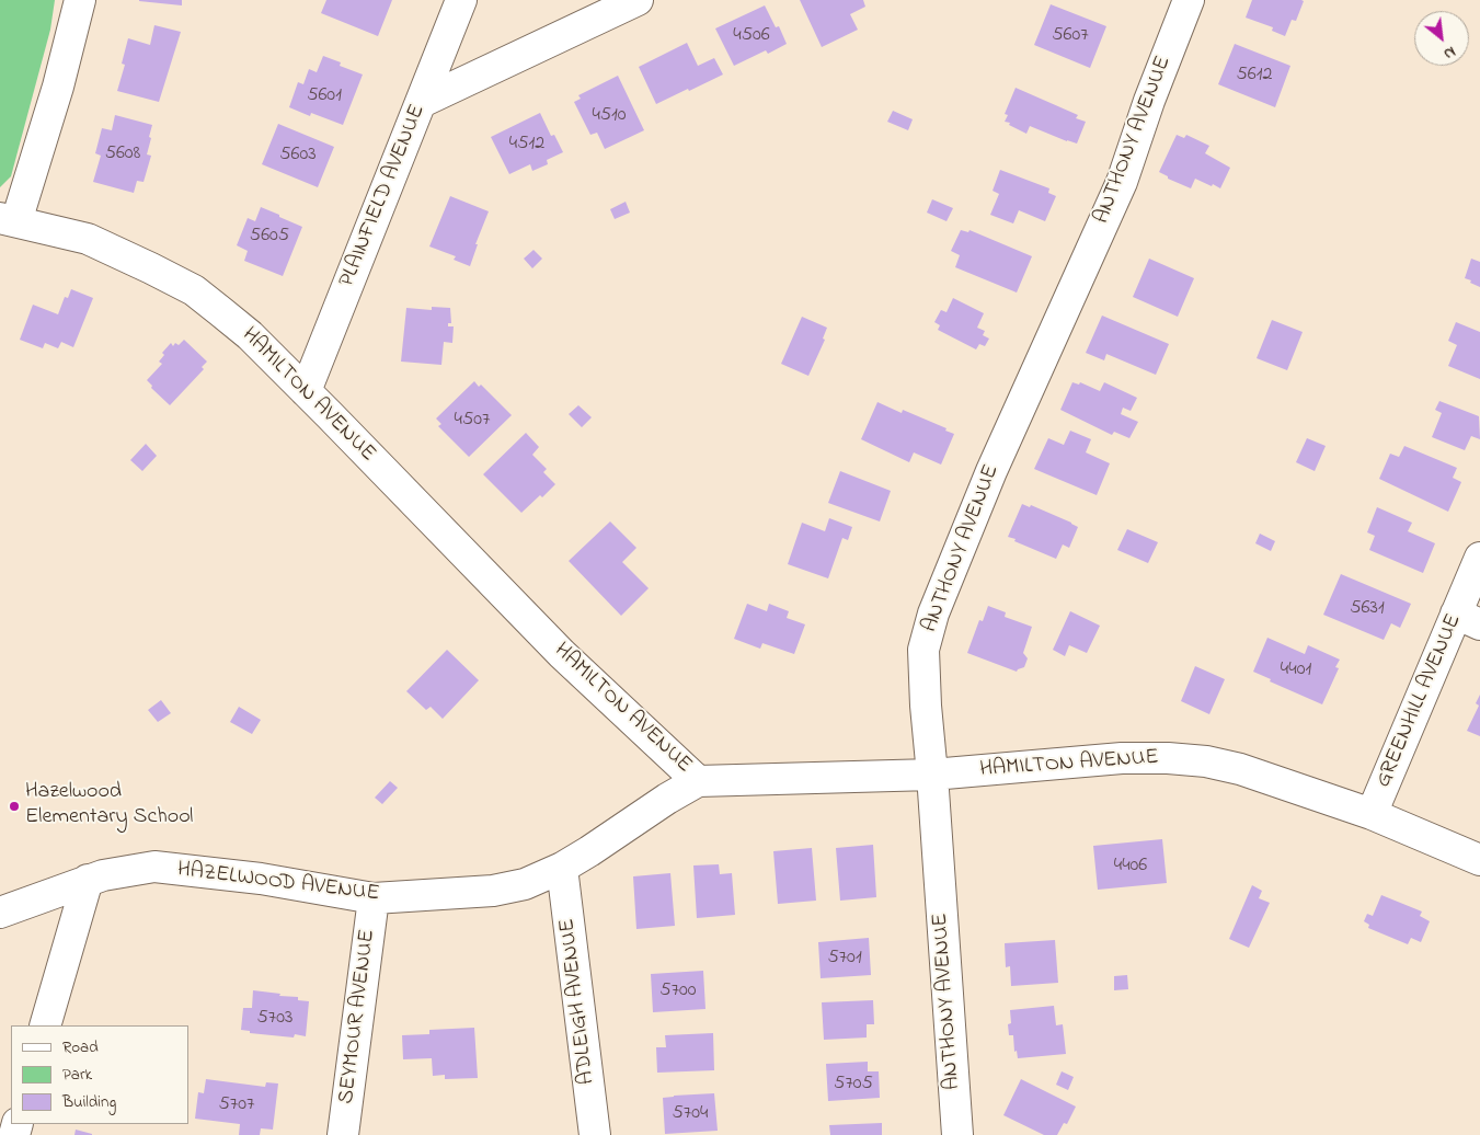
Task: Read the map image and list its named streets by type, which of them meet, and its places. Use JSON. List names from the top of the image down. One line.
{"streets":{"street":["ANTHONY AVENUE","PLAINFIELD AVENUE","HAMILTON AVENUE","GREENHILL AVENUE","HAZELWOOD AVENUE","ADLEIGH AVENUE","SEYMOUR AVENUE"]},"crossings":[["ANTHONY AVENUE","HAMILTON AVENUE"],["PLAINFIELD AVENUE","HAMILTON AVENUE"],["HAMILTON AVENUE","GREENHILL AVENUE"],["HAMILTON AVENUE","HAZELWOOD AVENUE"],["HAZELWOOD AVENUE","ADLEIGH AVENUE"],["HAZELWOOD AVENUE","SEYMOUR AVENUE"]],"places":["Hazelwood Elementary School"],"house_numbers":["4506","5607","5612","5601","4510","4512","5608","5603","5605","4507","5631","4401","4406","5701","5700","5703","5705","5707","5704"],"legend":["Road","Park","Building"],"north":"bottom right"}
